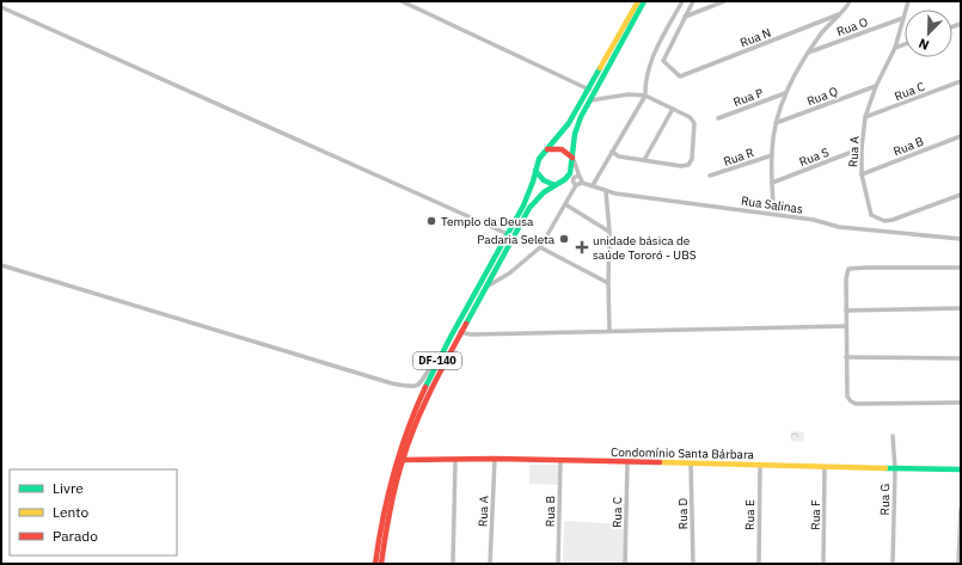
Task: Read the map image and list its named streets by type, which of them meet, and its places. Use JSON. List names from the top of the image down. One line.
{"streets":{"main road":["DF-140","Condomínio Santa Bárbara"],"street":["Rua O","Rua N","Rua C","Rua Q","Rua P","Rua B","Rua A","Rua R","Rua S","Rua Salinas","Rua G","Rua D","Rua E","Rua F"]},"crossings":[["Rua O","Rua A"],["Rua C","Rua A"],["Rua C","Condomínio Santa Bárbara"],["Rua Q","Rua A"],["Rua B","Rua A"],["Rua B","Condomínio Santa Bárbara"],["Rua A","Rua S"],["Rua A","Condomínio Santa Bárbara"],["DF-140","Condomínio Santa Bárbara"],["Condomínio Santa Bárbara","Rua G"],["Condomínio Santa Bárbara","Rua D"],["Condomínio Santa Bárbara","Rua E"],["Condomínio Santa Bárbara","Rua F"]],"places":{"other":["Templo da Deusa","Padaria Seleta"],"health":["unidade básica de saúde Tororó - UBS"]},"legend":["Livre","Lento","Parado"],"north":"bottom left"}
